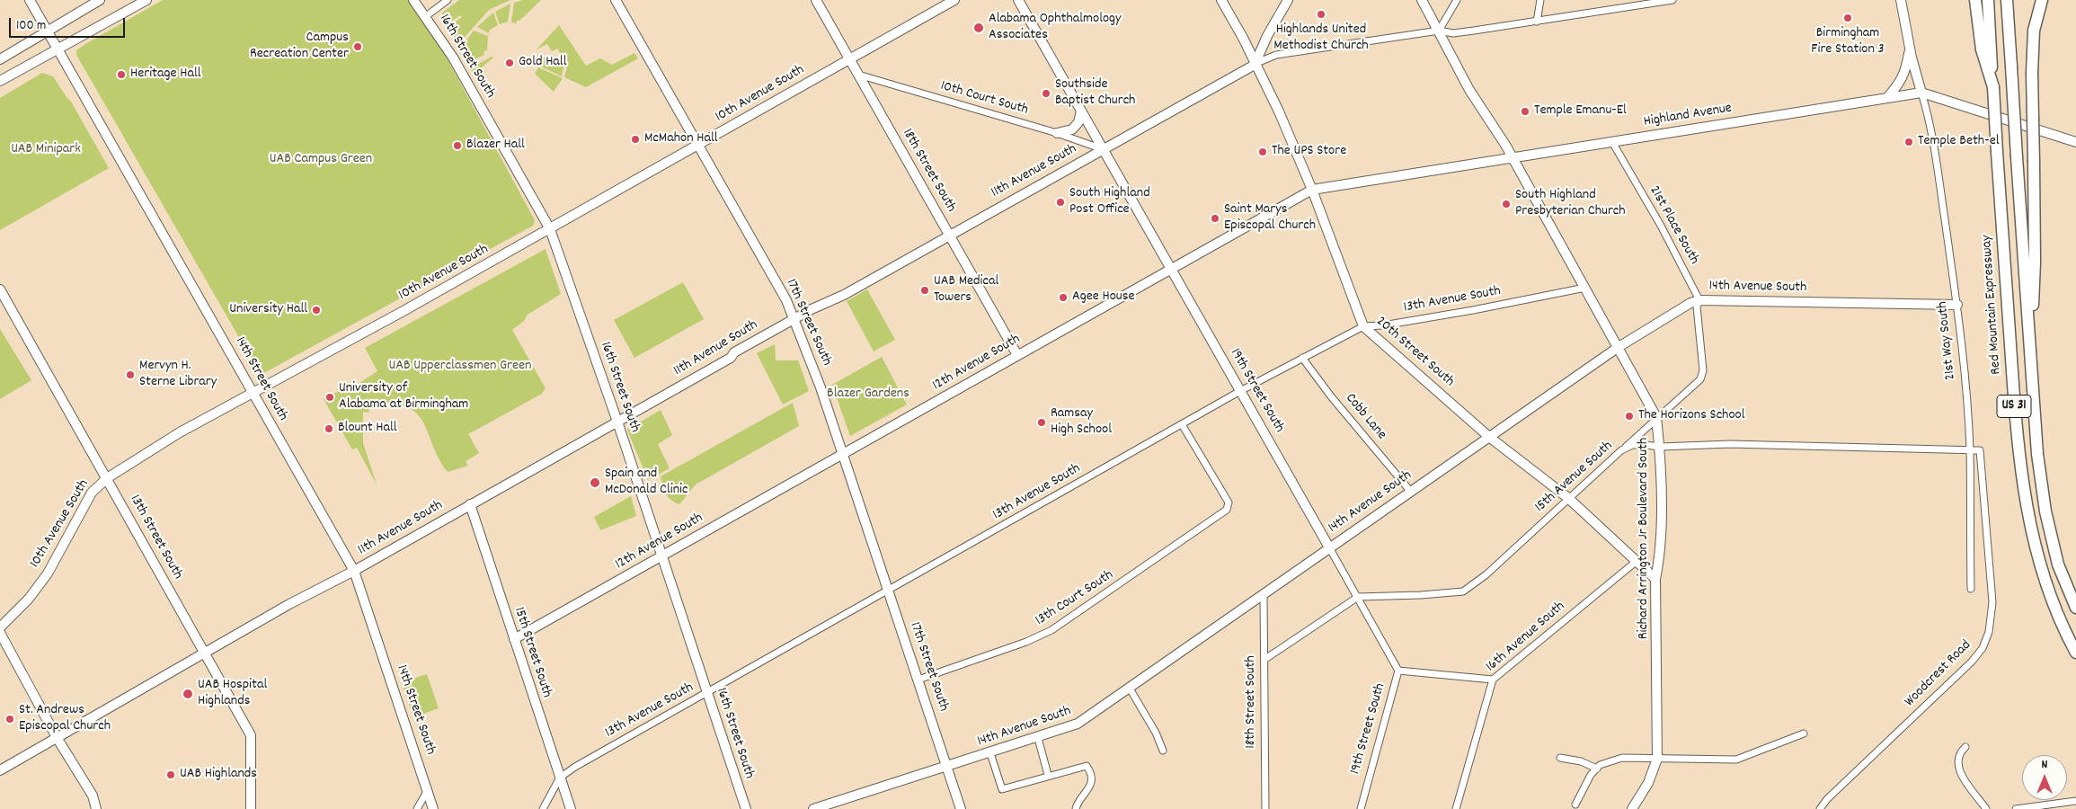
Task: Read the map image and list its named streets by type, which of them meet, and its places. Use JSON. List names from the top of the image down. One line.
{"streets":{"highway":["Red Mountain Expressway","US 31"],"street":["16th Street South","10th Avenue South","10th Court South","Highland Avenue","18th Street South","11th Avenue South","21st Place South","14th Avenue South","13th Avenue South","17th Street South","21st Way South","20th Street South","12th Avenue South","14th Street South","19th Street South","Cobb Lane","15th Avenue South","13th Street South","Richard Arrington Jr Boulevard South","13th Court South","16th Avenue South","15th Street South","Woodcrest Road"]},"crossings":[["16th Street South","10th Avenue South"],["16th Street South","11th Avenue South"],["16th Street South","13th Avenue South"],["16th Street South","12th Avenue South"],["10th Avenue South","18th Street South"],["10th Avenue South","17th Street South"],["10th Avenue South","14th Street South"],["10th Avenue South","13th Street South"],["10th Court South","18th Street South"],["10th Court South","11th Avenue South"],["10th Court South","19th Street South"],["Highland Avenue","21st Place South"],["Highland Avenue","21st Way South"],["Highland Avenue","20th Street South"],["Highland Avenue","12th Avenue South"],["Highland Avenue","Richard Arrington Jr Boulevard South"],["18th Street South","11th Avenue South"],["18th Street South","14th Avenue South"],["18th Street South","12th Avenue South"],["11th Avenue South","17th Street South"],["11th Avenue South","20th Street South"],["11th Avenue South","14th Street South"],["11th Avenue South","19th Street South"],["11th Avenue South","13th Street South"],["11th Avenue South","Richard Arrington Jr Boulevard South"],["11th Avenue South","15th Street South"],["21st Place South","14th Avenue South"],["21st Place South","15th Avenue South"],["21st Place South","Richard Arrington Jr Boulevard South"],["14th Avenue South","17th Street South"],["14th Avenue South","21st Way South"],["14th Avenue South","20th Street South"],["14th Avenue South","19th Street South"],["14th Avenue South","Cobb Lane"],["14th Avenue South","Richard Arrington Jr Boulevard South"],["13th Avenue South","17th Street South"],["13th Avenue South","20th Street South"],["13th Avenue South","19th Street South"],["13th Avenue South","Cobb Lane"],["13th Avenue South","Richard Arrington Jr Boulevard South"],["13th Avenue South","13th Court South"],["13th Avenue South","15th Street South"],["17th Street South","12th Avenue South"],["17th Street South","13th Court South"],["21st Way South","15th Avenue South"],["21st Way South","Woodcrest Road"],["20th Street South","12th Avenue South"],["20th Street South","15th Avenue South"],["20th Street South","Richard Arrington Jr Boulevard South"],["20th Street South","16th Avenue South"],["12th Avenue South","19th Street South"],["12th Avenue South","15th Street South"],["19th Street South","15th Avenue South"],["15th Avenue South","Richard Arrington Jr Boulevard South"],["15th Avenue South","Woodcrest Road"]],"parks":["UAB Minipark","UAB Campus Green","UAB Upperclassmen Green","Blazer Gardens"],"places":["Highlands United Methodist Church","Birmingham Fire Station 3","Alabama Ophthalmology Associates","Campus Recreation Center","Gold Hall","Heritage Hall","Southside Baptist Church","Temple Emanu-El","McMahon Hall","Temple Beth-el","Blazer Hall","The UPS Store","South Highland Post Office","South Highland Presbyterian Church","Saint Marys Episcopal Church","UAB Medical Towers","Agee House","University Hall","Mervyn H. Sterne Library","University of Alabama at Birmingham","The Horizons School","Ramsay High School","Blount Hall","Spain and McDonald Clinic","UAB Hospital Highlands","St. Andrews Episcopal Church","UAB Highlands"],"scale_bar":"100 m","north":"top"}
